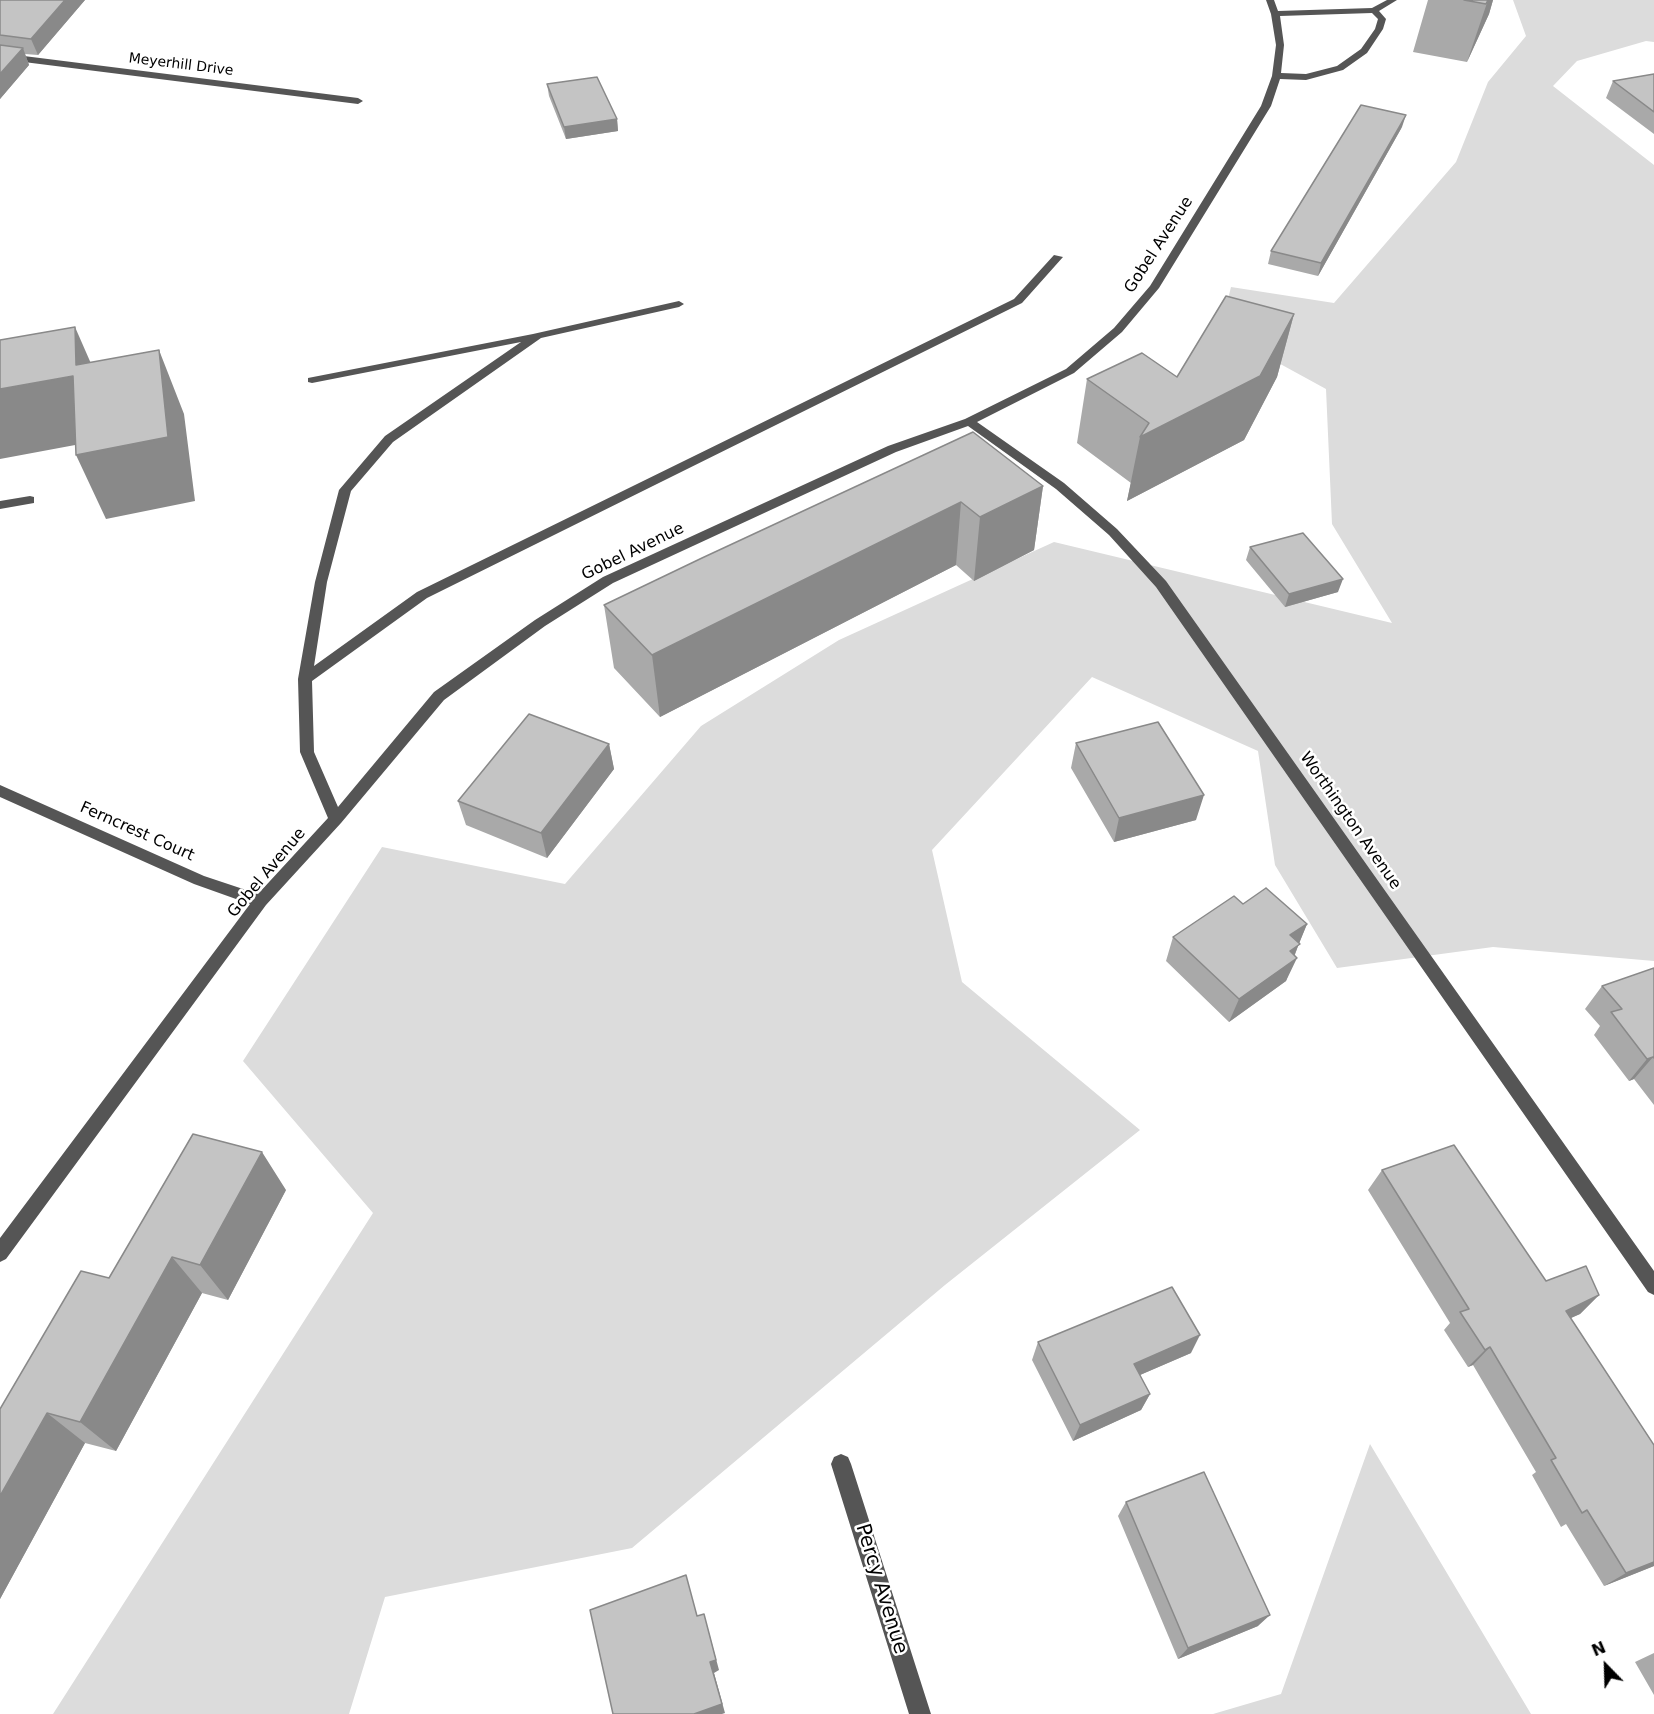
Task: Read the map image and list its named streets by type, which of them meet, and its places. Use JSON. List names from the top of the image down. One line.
{"streets":{"street":["Meyerhill Drive","Gobel Avenue","Worthington Avenue","Ferncrest Court","Percy Avenue"]},"crossings":[["Gobel Avenue","Worthington Avenue"],["Gobel Avenue","Ferncrest Court"]],"north":"top left"}
